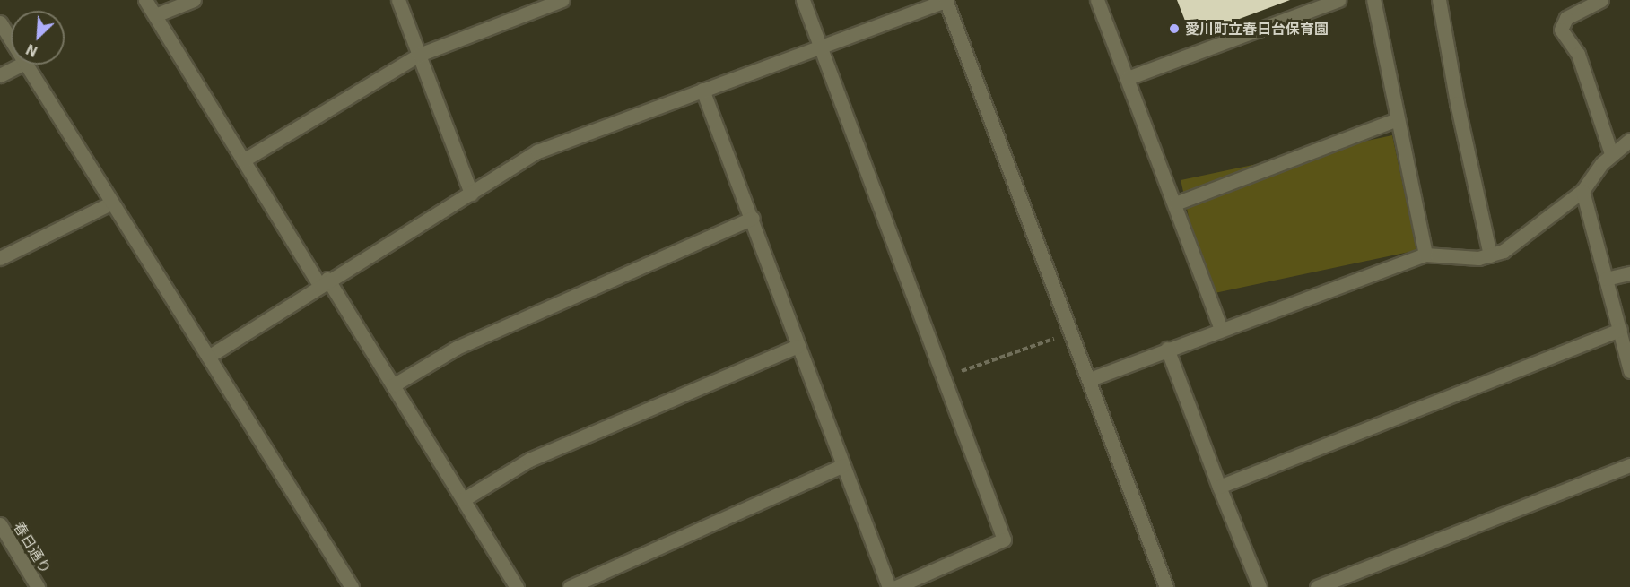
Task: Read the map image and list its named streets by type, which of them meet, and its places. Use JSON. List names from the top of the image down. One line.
{"streets":{"street":["春日通り"]},"places":["愛川町立春日台保育園"],"north":"bottom left"}
